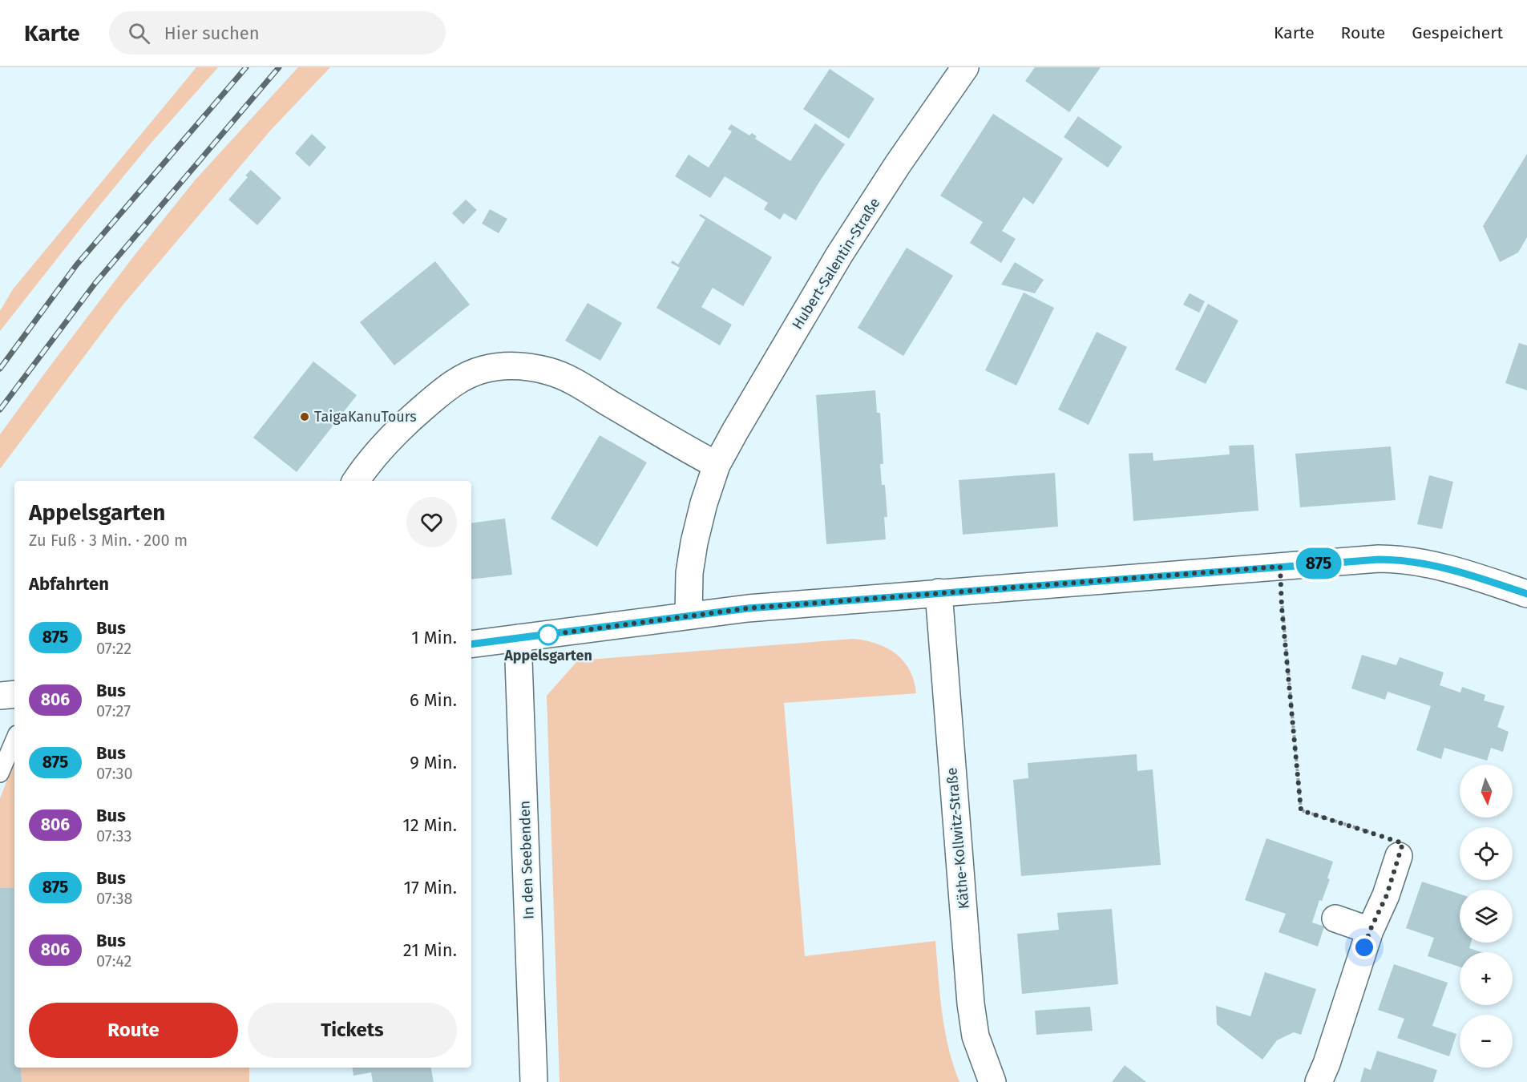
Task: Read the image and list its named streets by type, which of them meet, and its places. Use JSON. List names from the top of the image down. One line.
{"streets":{"street":["Hubert-Salentin-Straße","Käthe-Kollwitz-Straße","In den Seebenden"]},"places":["TaigaKanuTours","Appelsgarten"],"lines":["bus line 875"],"north":"bottom","page":{"header":"Karte","search":"Hier suchen","nav":["Karte","Route","Gespeichert"],"on_map":"875","heading":[["Appelsgarten","Zu Fuß · 3 Min. · 200 m"],"Abfahrten"],"list":[{"mark":"875","name":"Bus","note":"07:22","value":"1 Min."},{"mark":"806","name":"Bus","note":"07:27","value":"6 Min."},{"mark":"875","name":"Bus","note":"07:30","value":"9 Min."},{"mark":"806","name":"Bus","note":"07:33","value":"12 Min."},{"mark":"875","name":"Bus","note":"07:38","value":"17 Min."},{"mark":"806","name":"Bus","note":"07:42","value":"21 Min."}],"map_buttons":["+","−"],"buttons":["Route","Tickets"]}}
